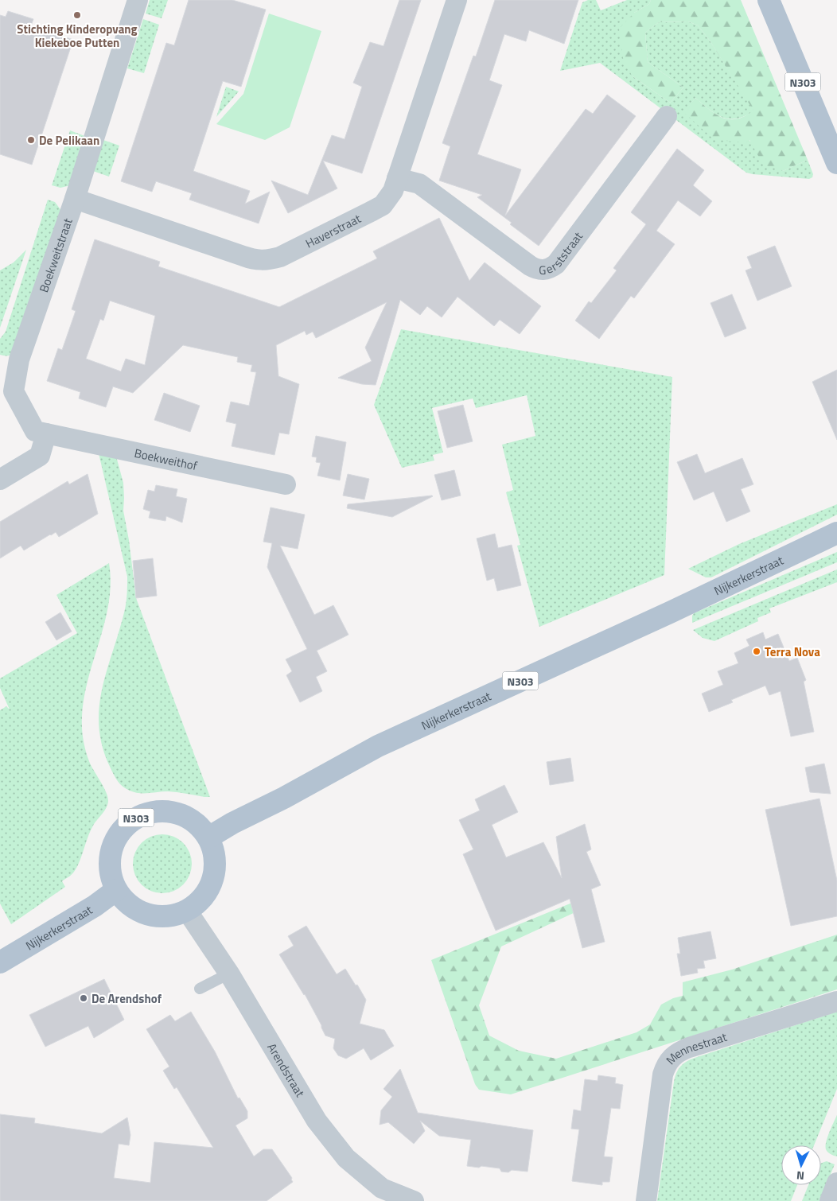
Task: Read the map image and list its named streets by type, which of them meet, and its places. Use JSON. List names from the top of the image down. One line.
{"streets":{"main road":["N303","Nijkerkerstraat"],"street":["Haverstraat","Gerststraat","Boekweitstraat","Boekweithof","Mennestraat","Arendstraat"]},"crossings":[["N303","Nijkerkerstraat"],["N303","Arendstraat"],["Haverstraat","Gerststraat"],["Haverstraat","Boekweitstraat"],["Boekweitstraat","Boekweithof"],["Nijkerkerstraat","Arendstraat"]],"places":["Stichting Kinderopvang Kiekeboe Putten","De Pelikaan","Terra Nova","De Arendshof"],"north":"bottom"}
